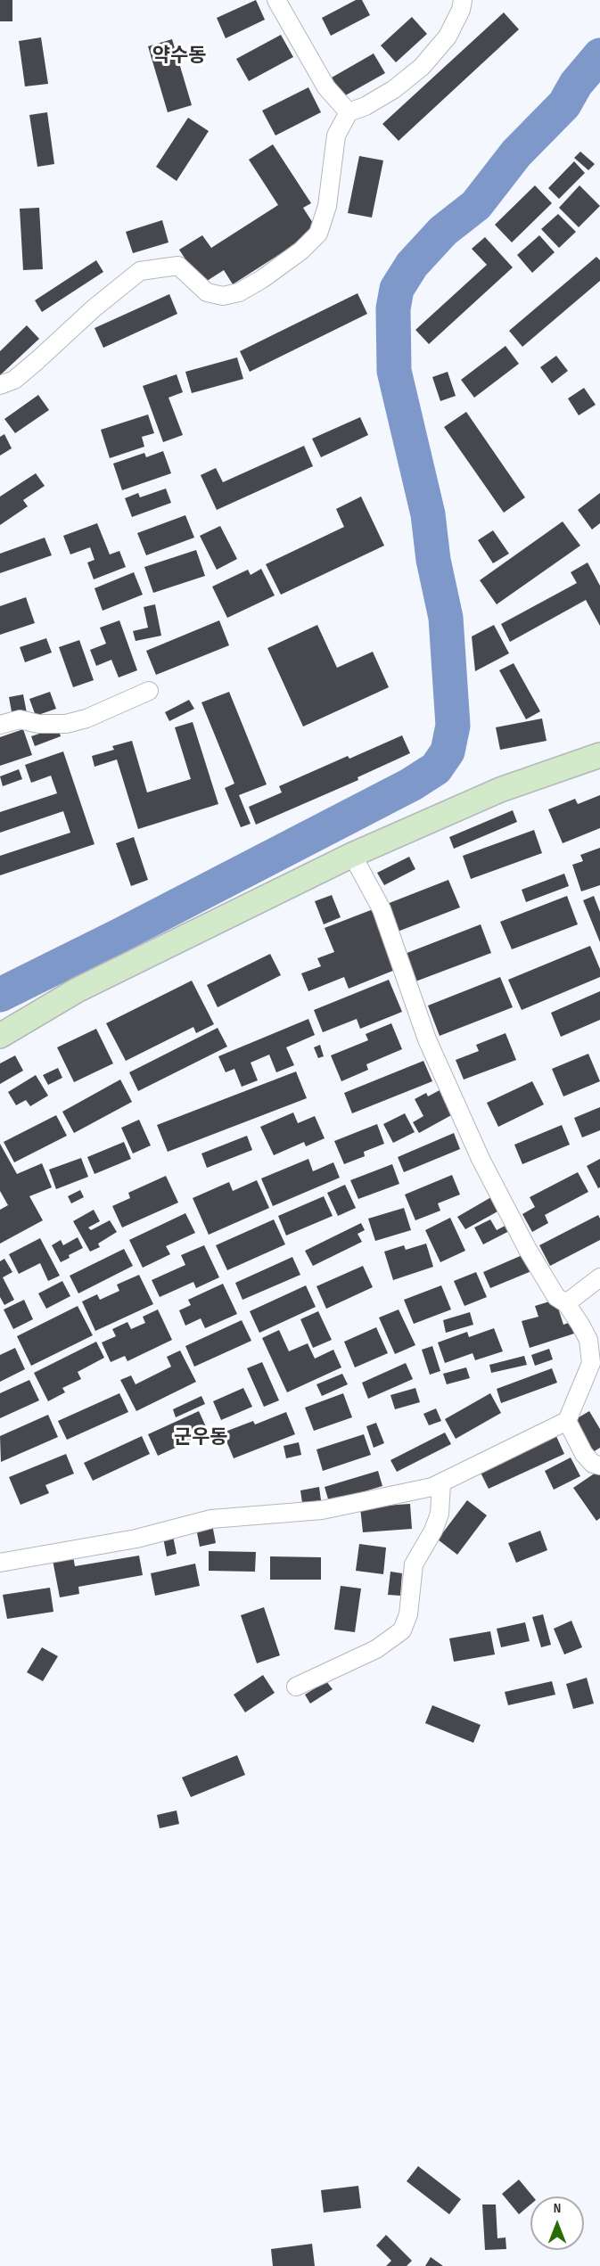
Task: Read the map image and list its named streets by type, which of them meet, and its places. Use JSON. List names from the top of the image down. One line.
{"districts":["약수동","군우동"],"north":"top"}
